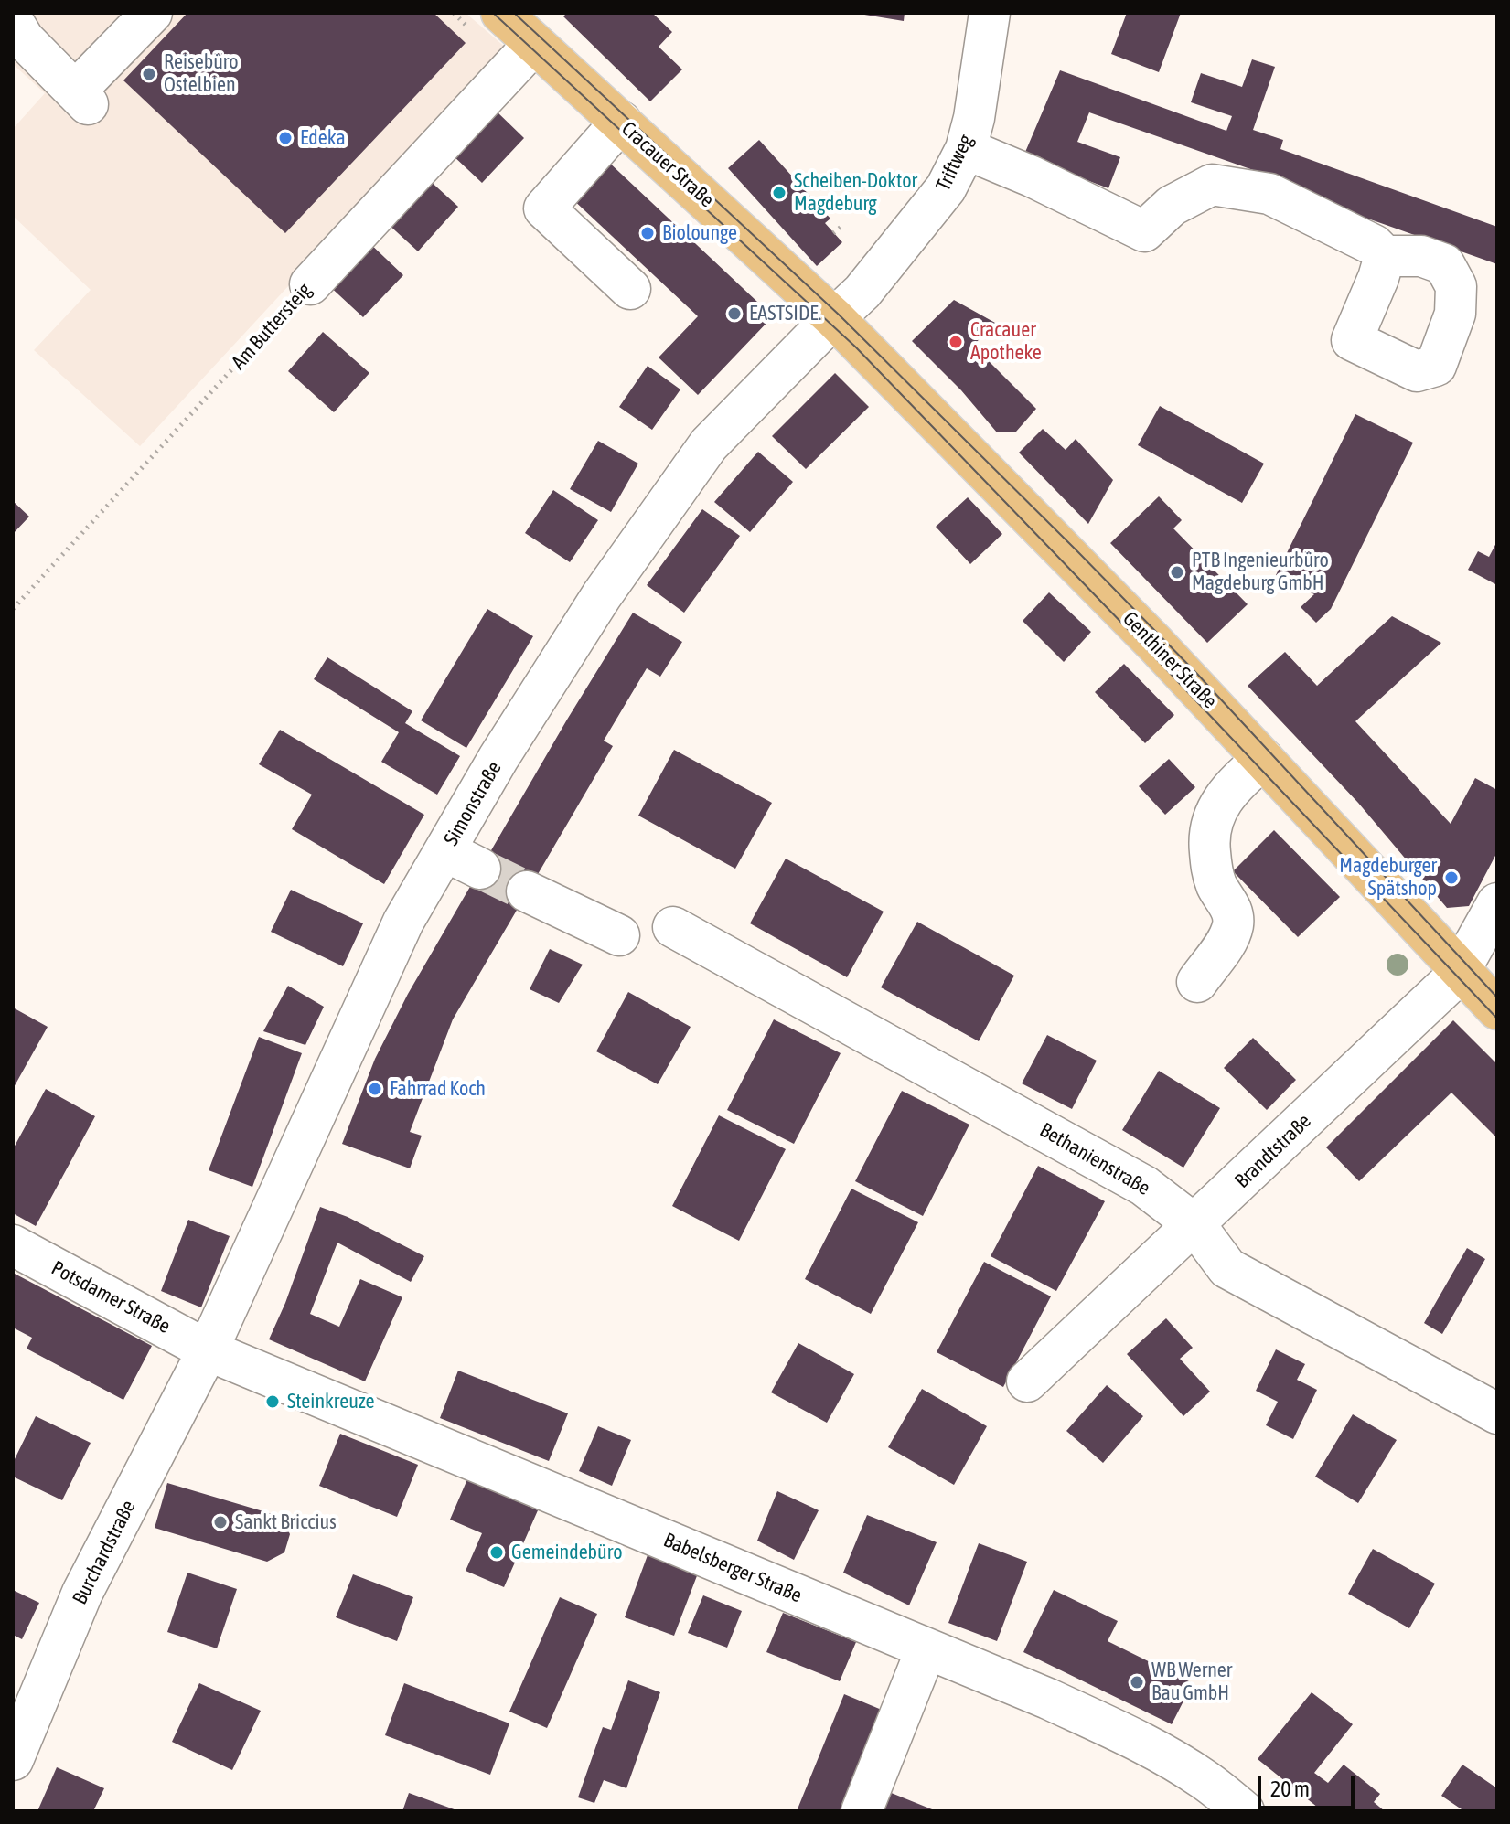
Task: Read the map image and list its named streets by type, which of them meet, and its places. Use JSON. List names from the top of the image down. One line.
{"streets":{"main road":["Cracauer Straße","Genthiner Straße"],"street":["Triftweg","Am Buttersteig","Simonstraße","Brandtstraße","Bethanienstraße","Potsdamer Straße","Burchardstraße","Babelsberger Straße"]},"crossings":[["Triftweg","Cracauer Straße"],["Triftweg","Genthiner Straße"],["Triftweg","Simonstraße"],["Cracauer Straße","Am Buttersteig"],["Cracauer Straße","Genthiner Straße"],["Cracauer Straße","Simonstraße"],["Genthiner Straße","Simonstraße"],["Genthiner Straße","Brandtstraße"],["Simonstraße","Potsdamer Straße"],["Simonstraße","Burchardstraße"],["Simonstraße","Babelsberger Straße"],["Brandtstraße","Bethanienstraße"],["Potsdamer Straße","Burchardstraße"],["Potsdamer Straße","Babelsberger Straße"],["Burchardstraße","Babelsberger Straße"]],"places":["Reisebüro Ostelbien","Edeka","Scheiben-Doktor Magdeburg","Biolounge","EASTSIDE.","Cracauer Apotheke","PTB Ingenieurbüro Magdeburg GmbH","Magdeburger Spätshop","Fahrrad Koch","Steinkreuze","Sankt Briccius","Gemeindebüro","WB Werner Bau GmbH"],"scale_bar":"20 m"}
